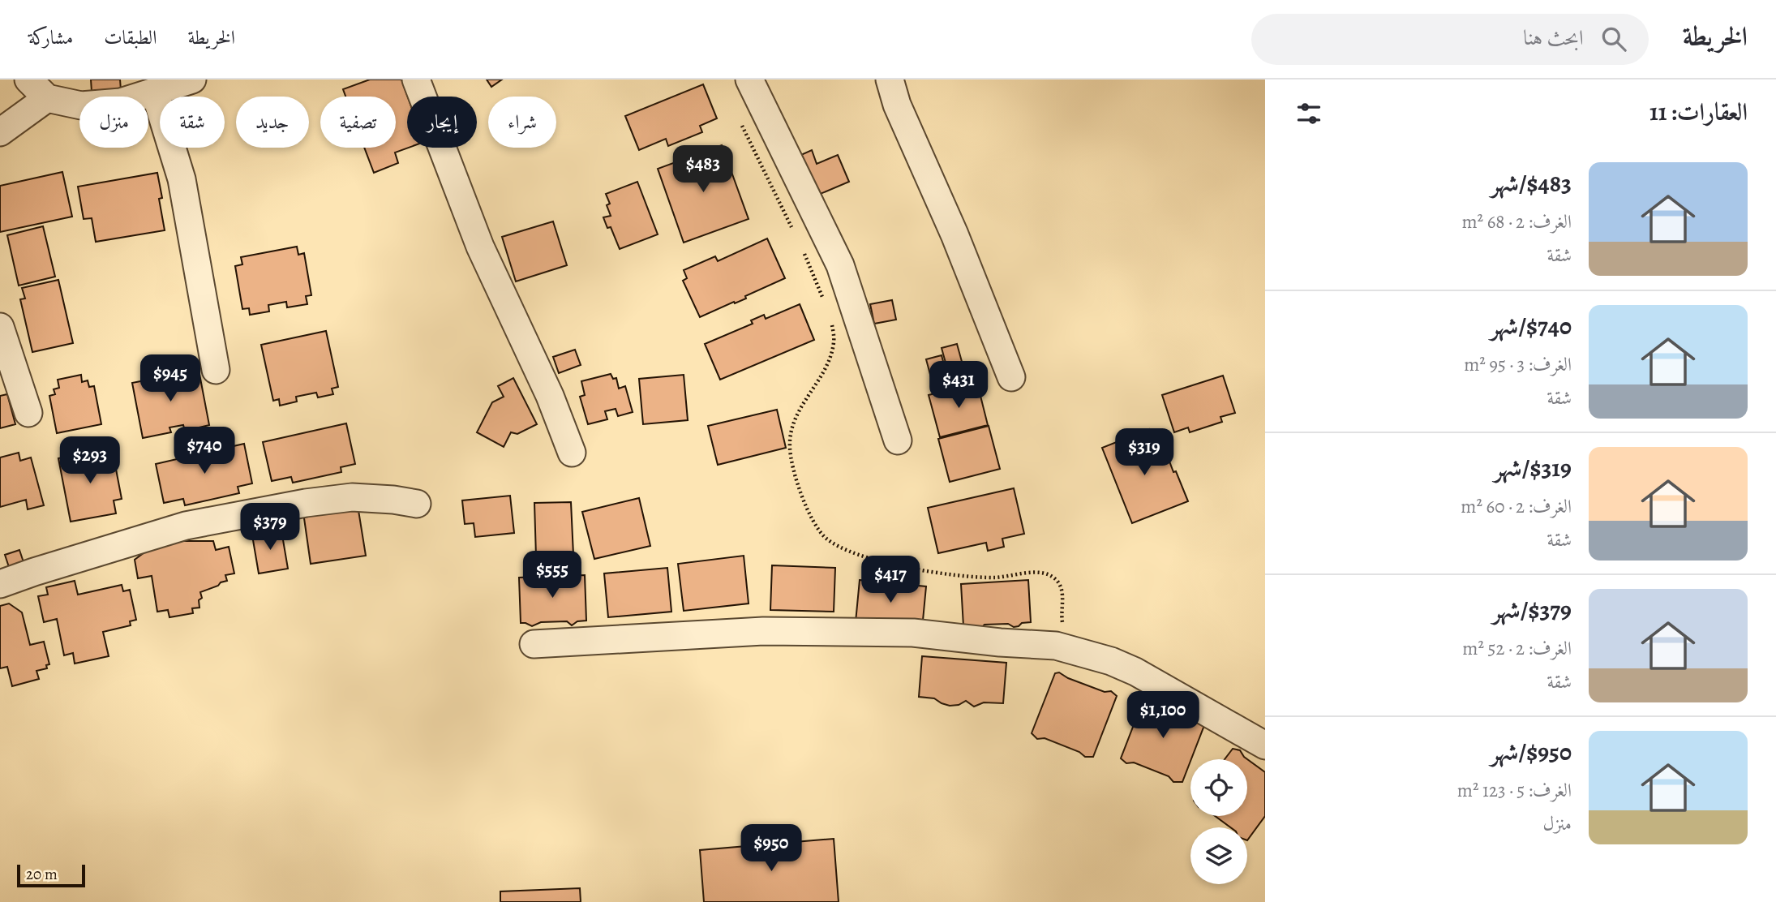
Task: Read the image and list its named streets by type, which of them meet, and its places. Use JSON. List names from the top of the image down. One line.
{"scale_bar":"20 m","page":{"header":"الخريطة","search":"ابحث هنا","nav":["الخريطة","الطبقات","مشاركة"],"heading":"العقارات: 11","chip":["شراء","إيجار","تصفية","جديد","شقة","منزل"],"price":["$483","$945","$431","$740","$319","$293","$379","$555","$417","$1,100","$950"],"list":[{"name":"$483/شهر","note":"الغرف: 2 · 68 m² · شقة"},{"name":"$740/شهر","note":"الغرف: 3 · 95 m² · شقة"},{"name":"$319/شهر","note":"الغرف: 2 · 60 m² · شقة"},{"name":"$379/شهر","note":"الغرف: 2 · 52 m² · شقة"},{"name":"$950/شهر","note":"الغرف: 5 · 123 m² · منزل"}],"scale":"20 m"}}
